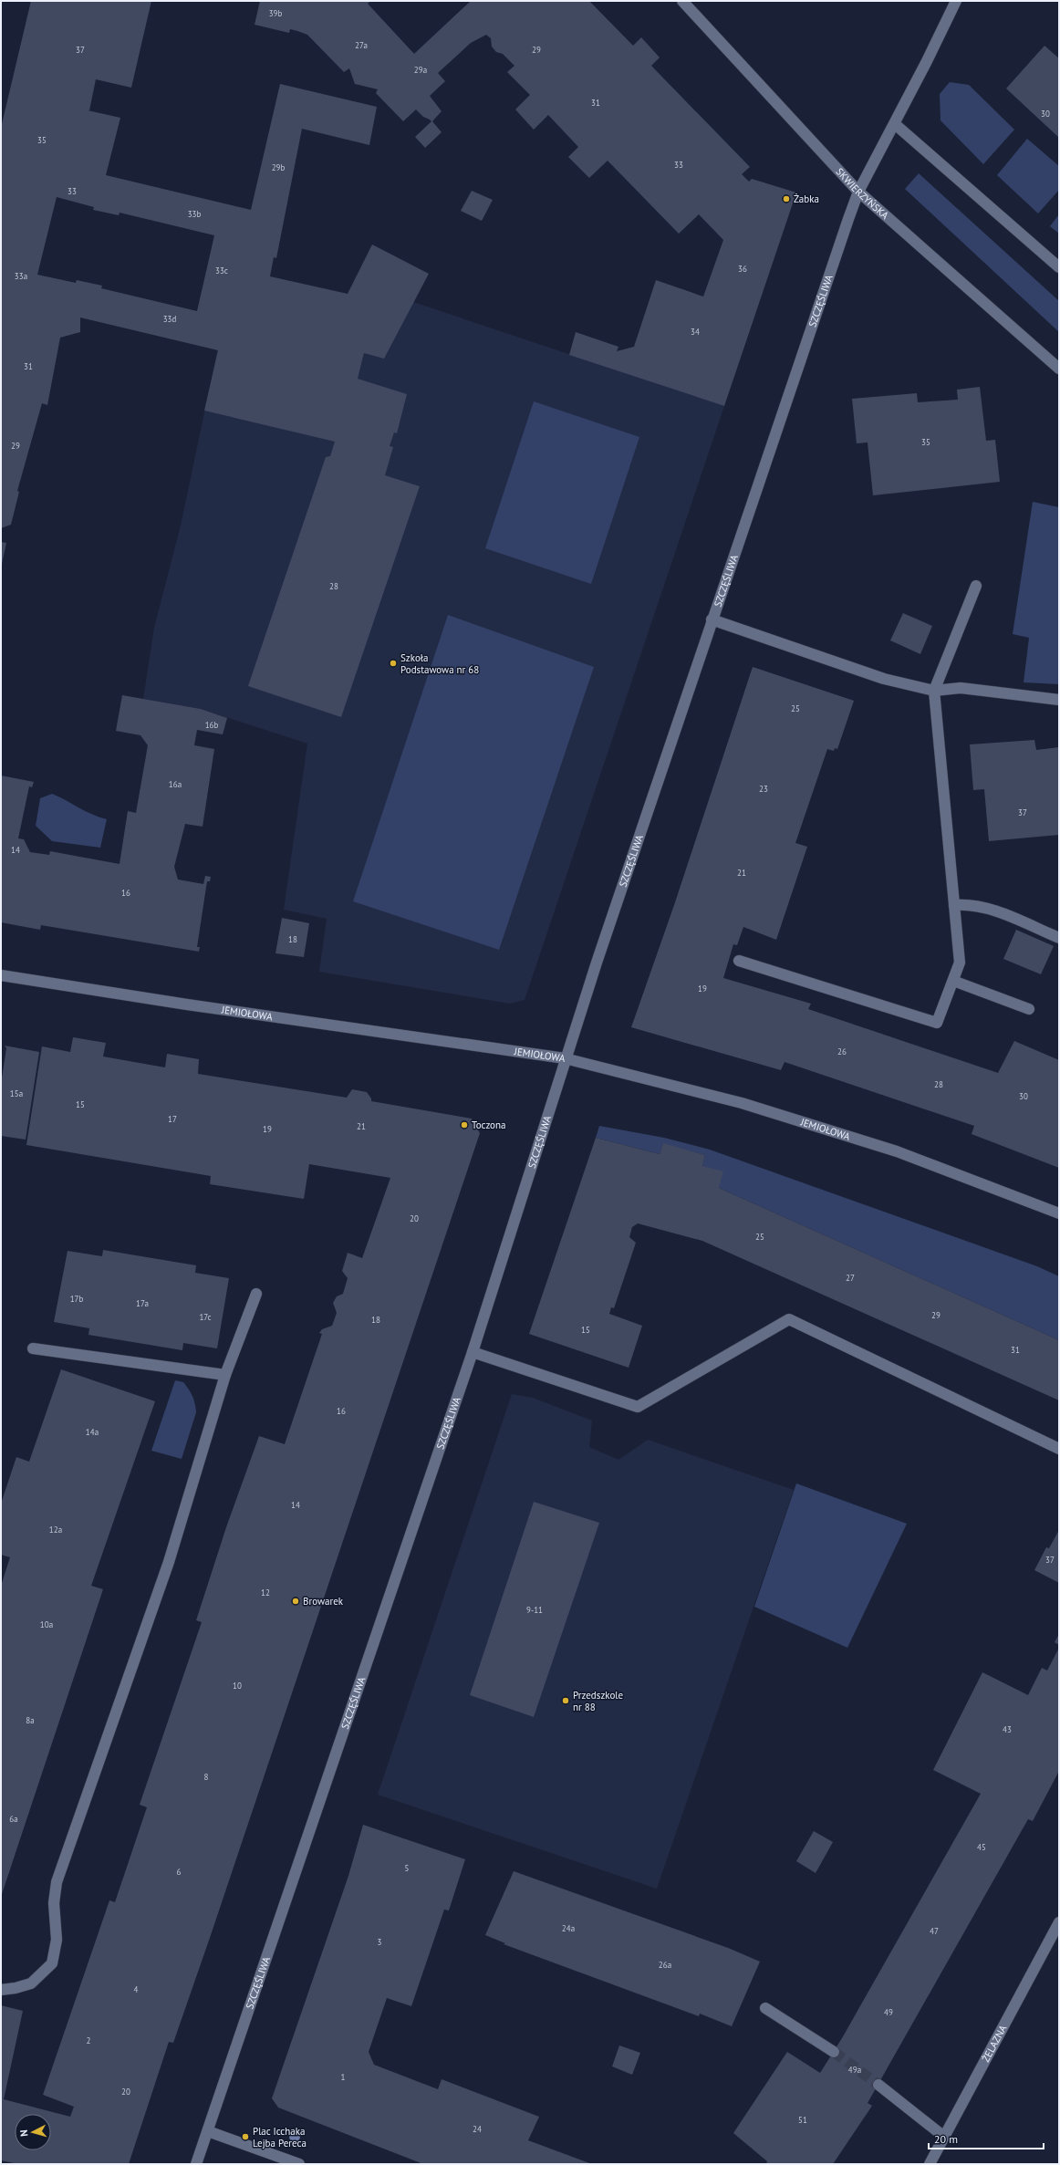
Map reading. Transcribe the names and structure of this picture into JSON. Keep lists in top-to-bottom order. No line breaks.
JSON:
{"streets":{"street":["SKWIERZYŃSKA","SZCZĘŚLIWA","JEMIOŁOWA","ŻELAZNA"]},"crossings":[["SKWIERZYŃSKA","SZCZĘŚLIWA"],["SZCZĘŚLIWA","JEMIOŁOWA"]],"places":["Żabka","Szkoła Podstawowa nr 68","Toczona","Browarek","Przedszkole nr 88","Plac Icchaka Lejba Pereca"],"house_numbers":["39b","27a","37","29","29a","31","30","35","33","29b","33","33b","36","33c","33a","33d","34","31","35","29","28","25","16b","16a","23","37","14","21","16","18","19","26","28","15a","30","15","17","21","19","20","25","27","17b","17a","29","17c","18","15","31","16","14a","14","12a","37","12","9-11","10a","10","8a","43","8","6a","45","5","6","24a","47","3","26a","4","49","2","49a","1","20","51","24"],"scale_bar":"20 m","north":"left"}
